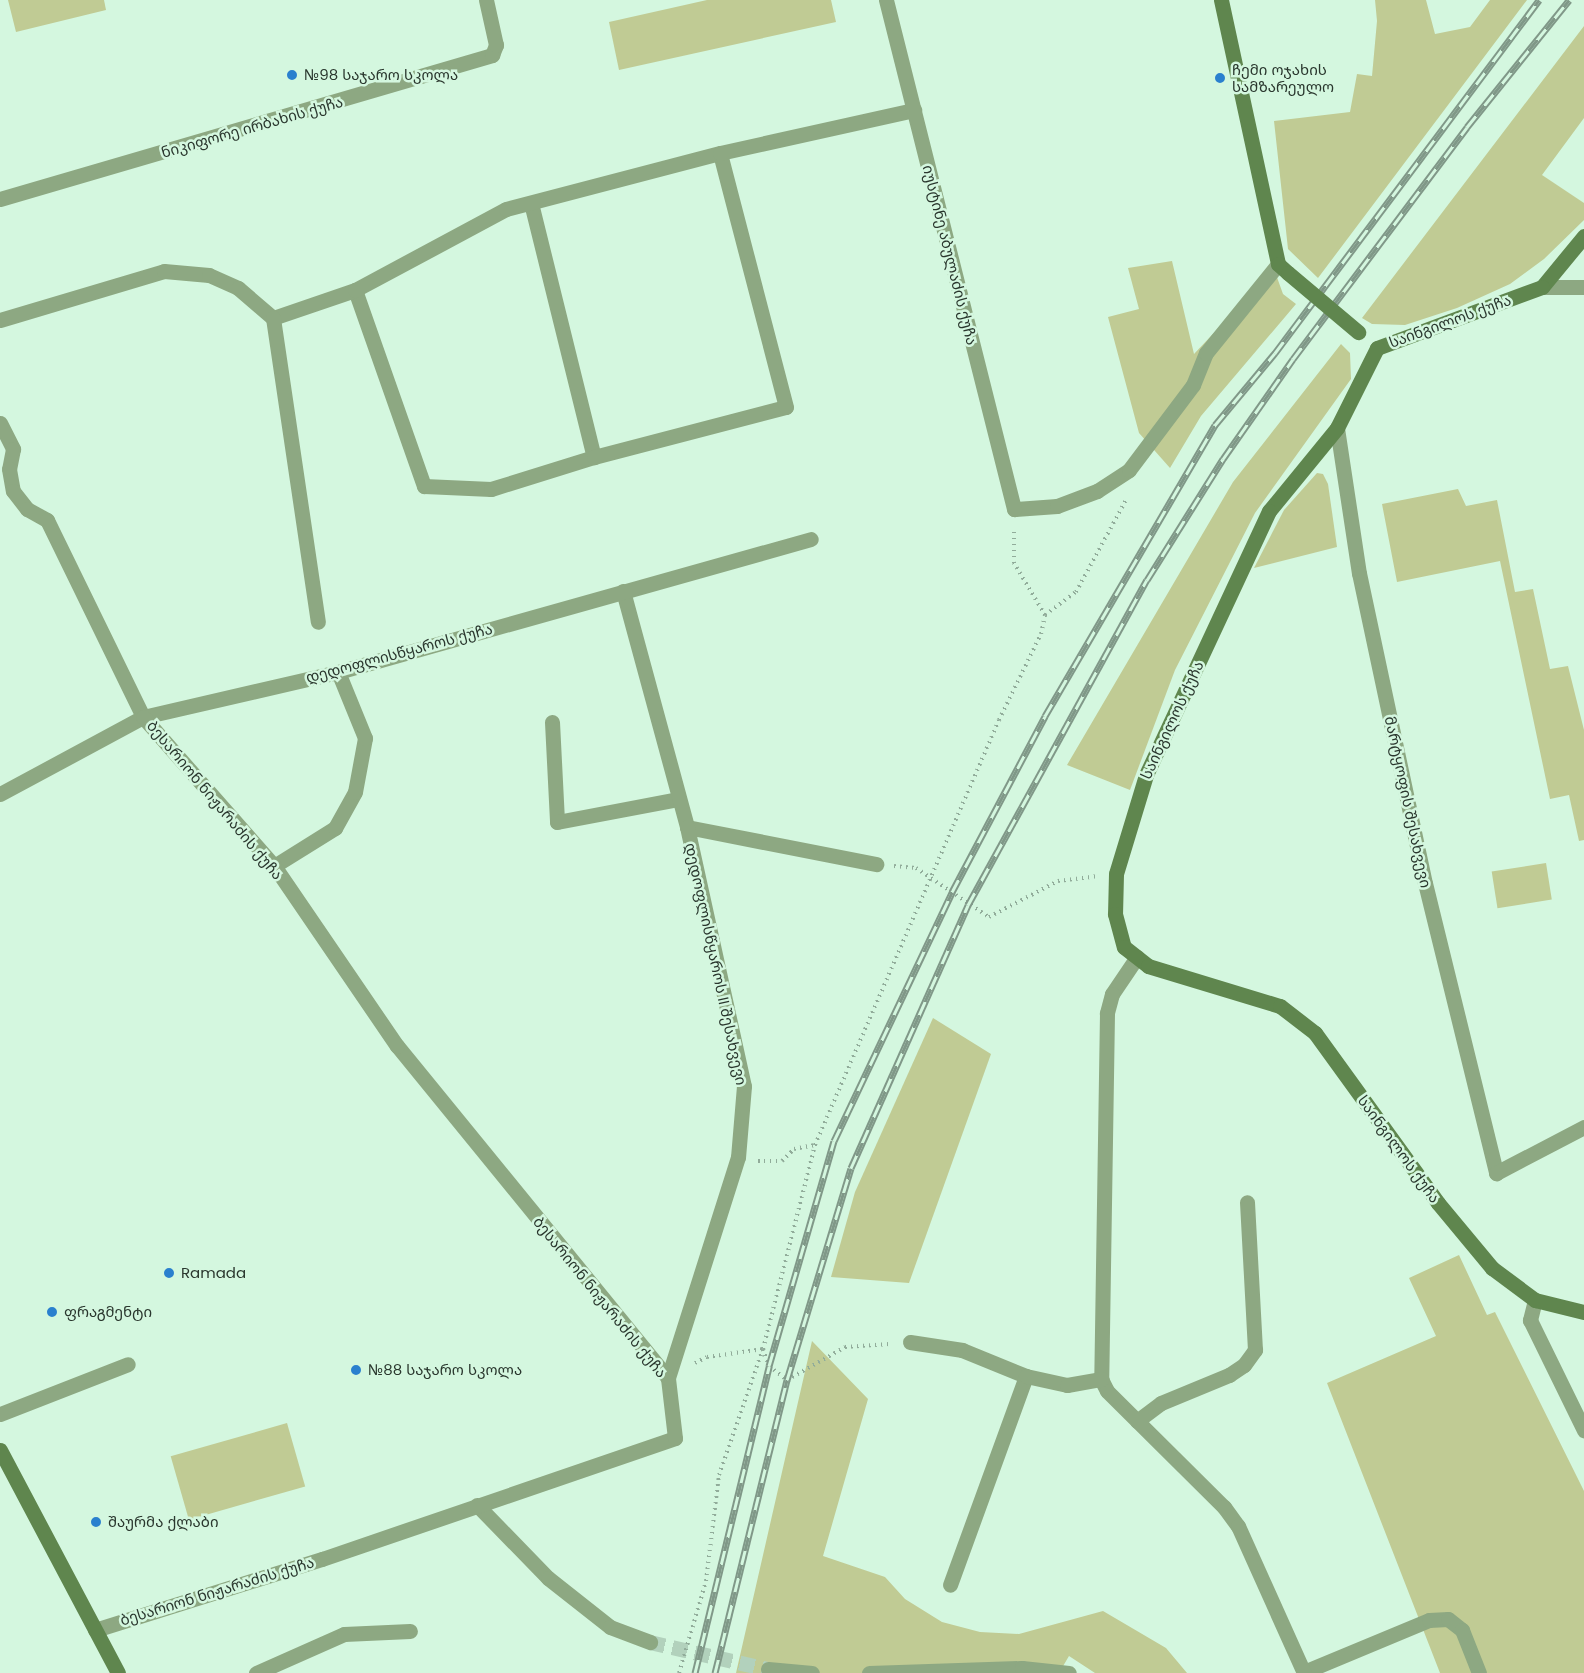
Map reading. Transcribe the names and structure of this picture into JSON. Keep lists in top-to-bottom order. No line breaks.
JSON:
{"streets":{"street":["ნიკიფორე ირბახის ქუჩა","იუსტინე აბულაძის ქუჩა","საინგილოს ქუჩა","დედოფლისწყაროს ქუჩა","ბესარიონ ნიჟარაძის ქუჩა","მარტყოფის შესახვევი","დედოფლისწყაროს II შესახვევი"]},"crossings":[["საინგილოს ქუჩა","მარტყოფის შესახვევი"],["დედოფლისწყაროს ქუჩა","ბესარიონ ნიჟარაძის ქუჩა"],["დედოფლისწყაროს ქუჩა","დედოფლისწყაროს II შესახვევი"],["ბესარიონ ნიჟარაძის ქუჩა","დედოფლისწყაროს II შესახვევი"]],"places":["№98 საჯარო სკოლა","ჩემი ოჯახის სამზარეულო","Ramada","ფრაგმენტი","№88 საჯარო სკოლა","შაურმა ქლაბი"]}
